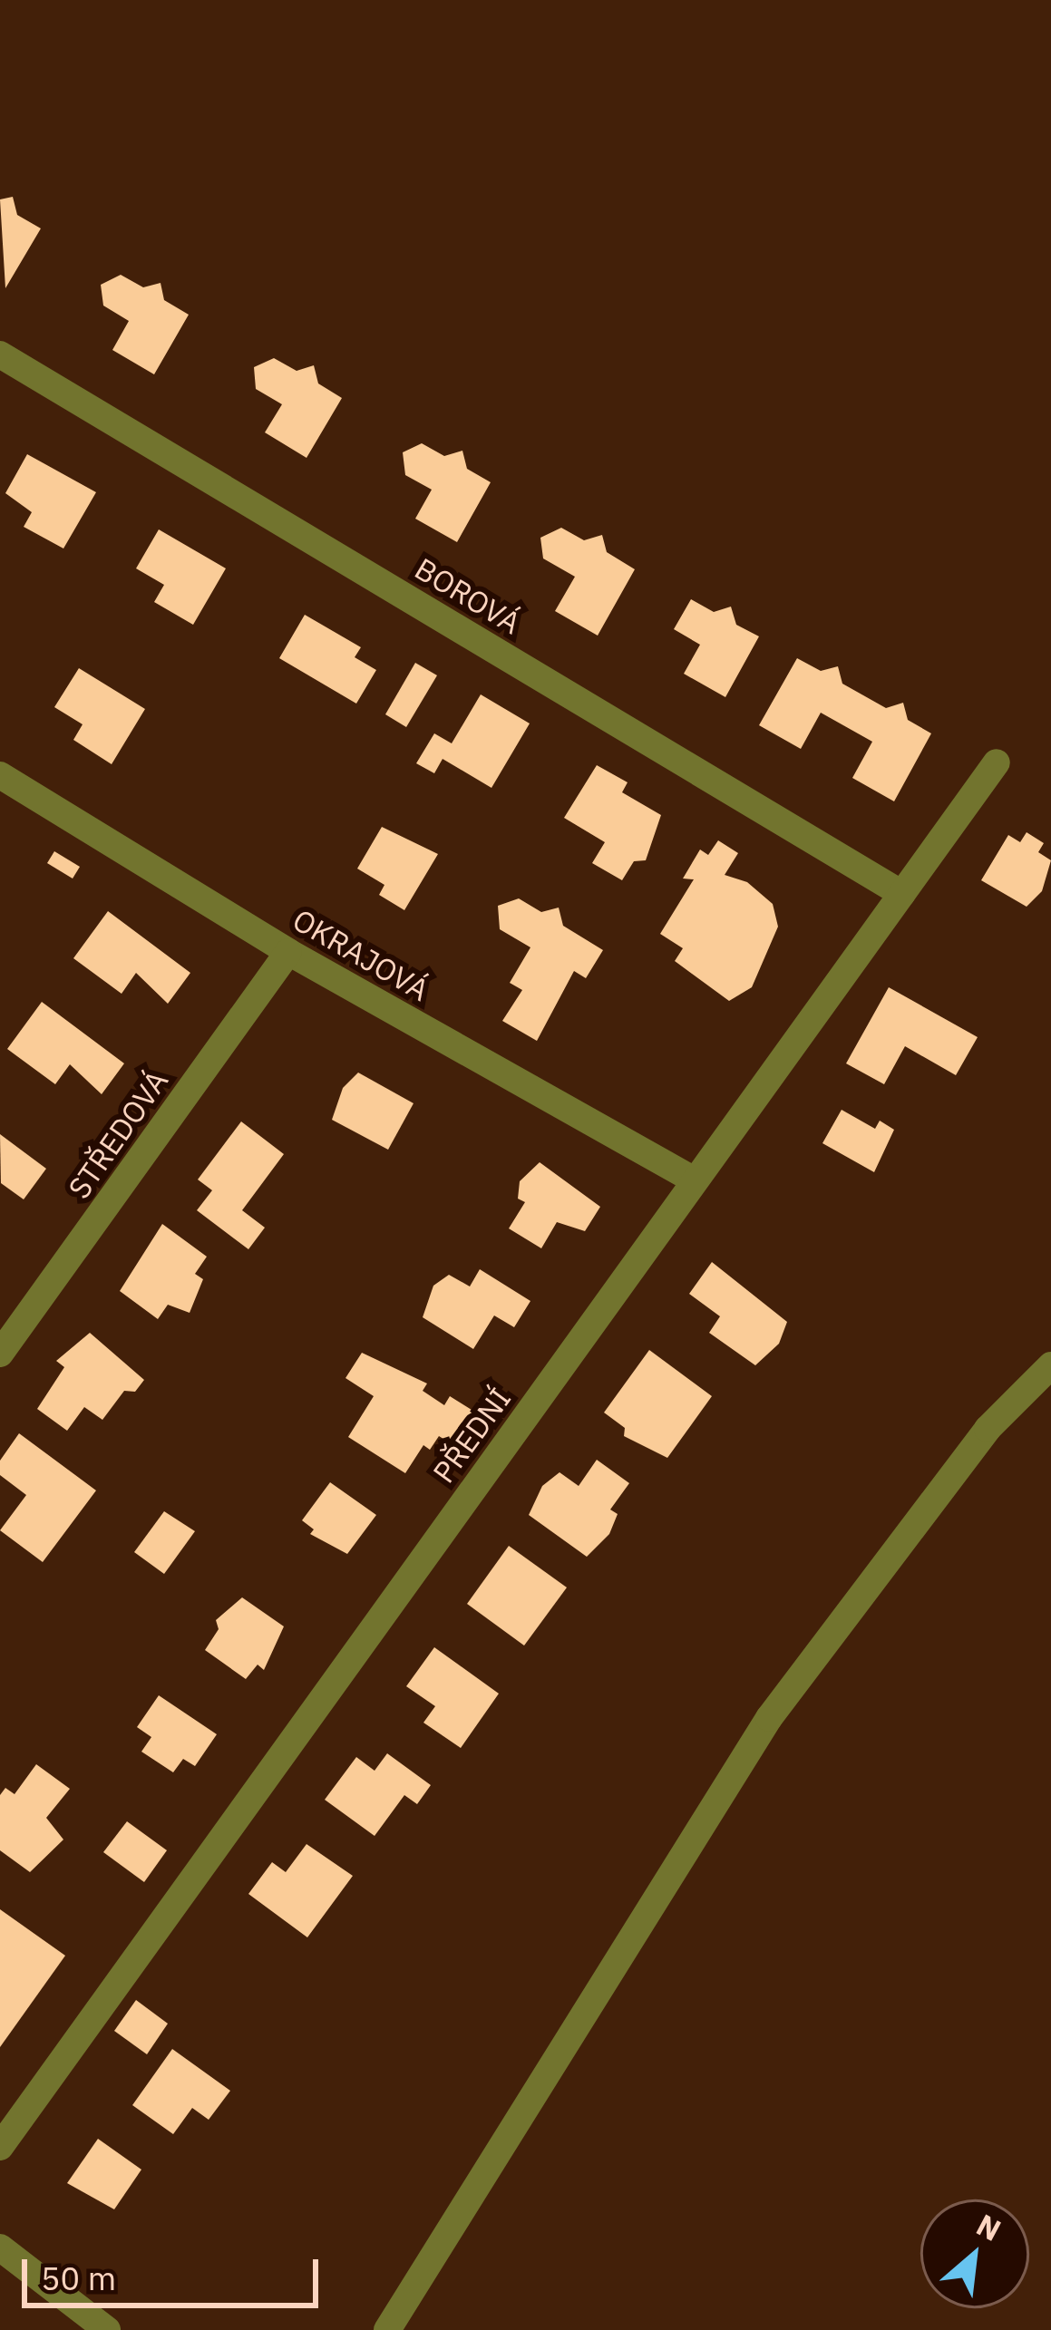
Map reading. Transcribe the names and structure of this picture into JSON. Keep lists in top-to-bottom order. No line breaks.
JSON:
{"streets":{"street":["BOROVÁ","OKRAJOVÁ","STŘEDOVÁ","PŘEDNÍ"]},"crossings":[["BOROVÁ","PŘEDNÍ"],["OKRAJOVÁ","STŘEDOVÁ"],["OKRAJOVÁ","PŘEDNÍ"]],"scale_bar":"50 m","north":"top right"}
